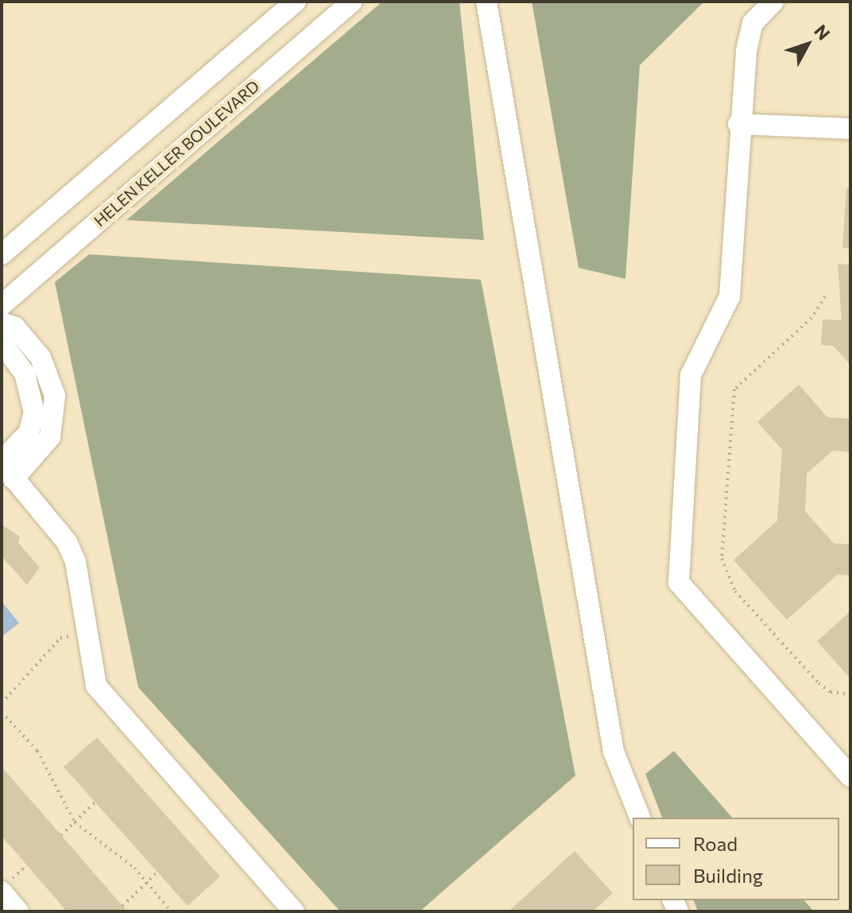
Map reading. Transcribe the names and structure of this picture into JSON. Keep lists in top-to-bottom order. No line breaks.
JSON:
{"streets":{"street":["HELEN KELLER BOULEVARD"]},"legend":["Road","Building"],"north":"top right"}
